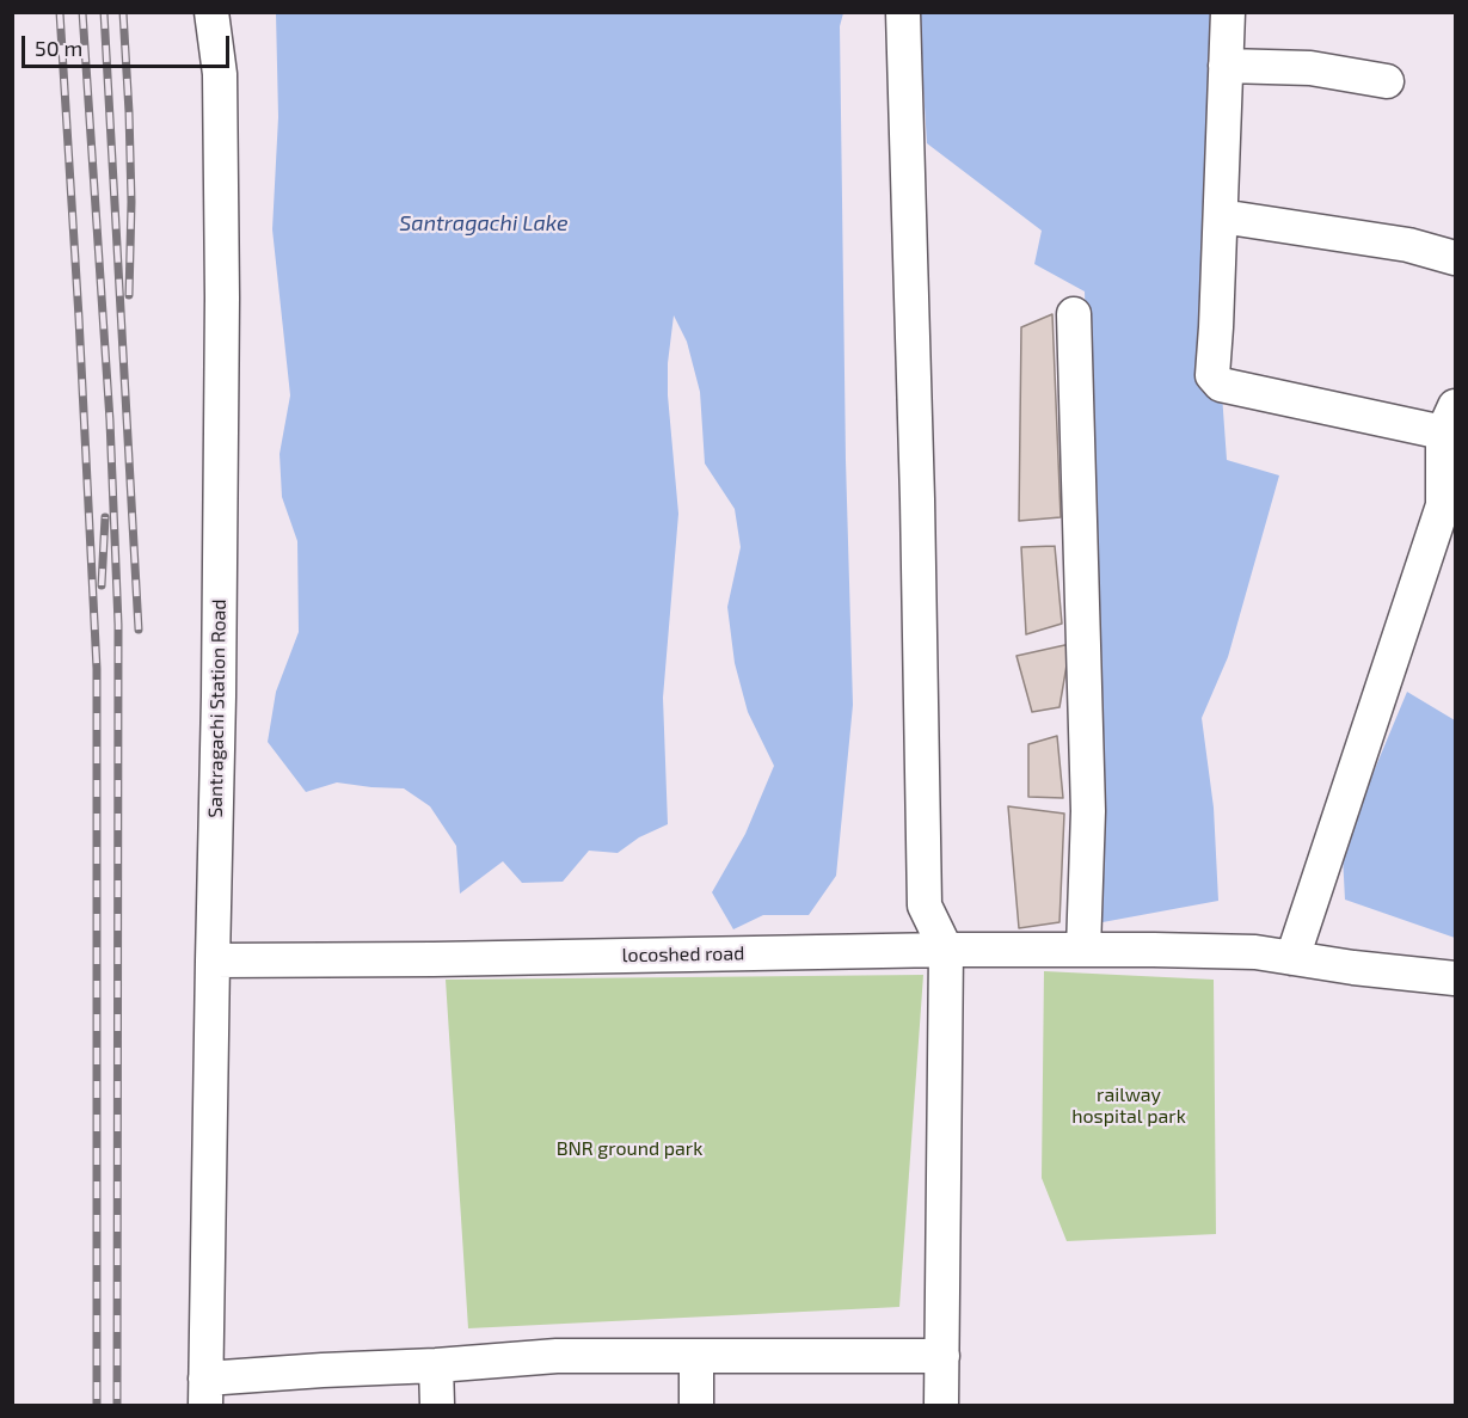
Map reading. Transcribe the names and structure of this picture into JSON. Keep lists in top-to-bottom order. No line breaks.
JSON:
{"streets":{"street":["Santragachi Station Road","locoshed road"]},"crossings":[["Santragachi Station Road","locoshed road"]],"water":["Santragachi Lake"],"parks":["railway hospital park","BNR ground park"],"scale_bar":"50 m"}
